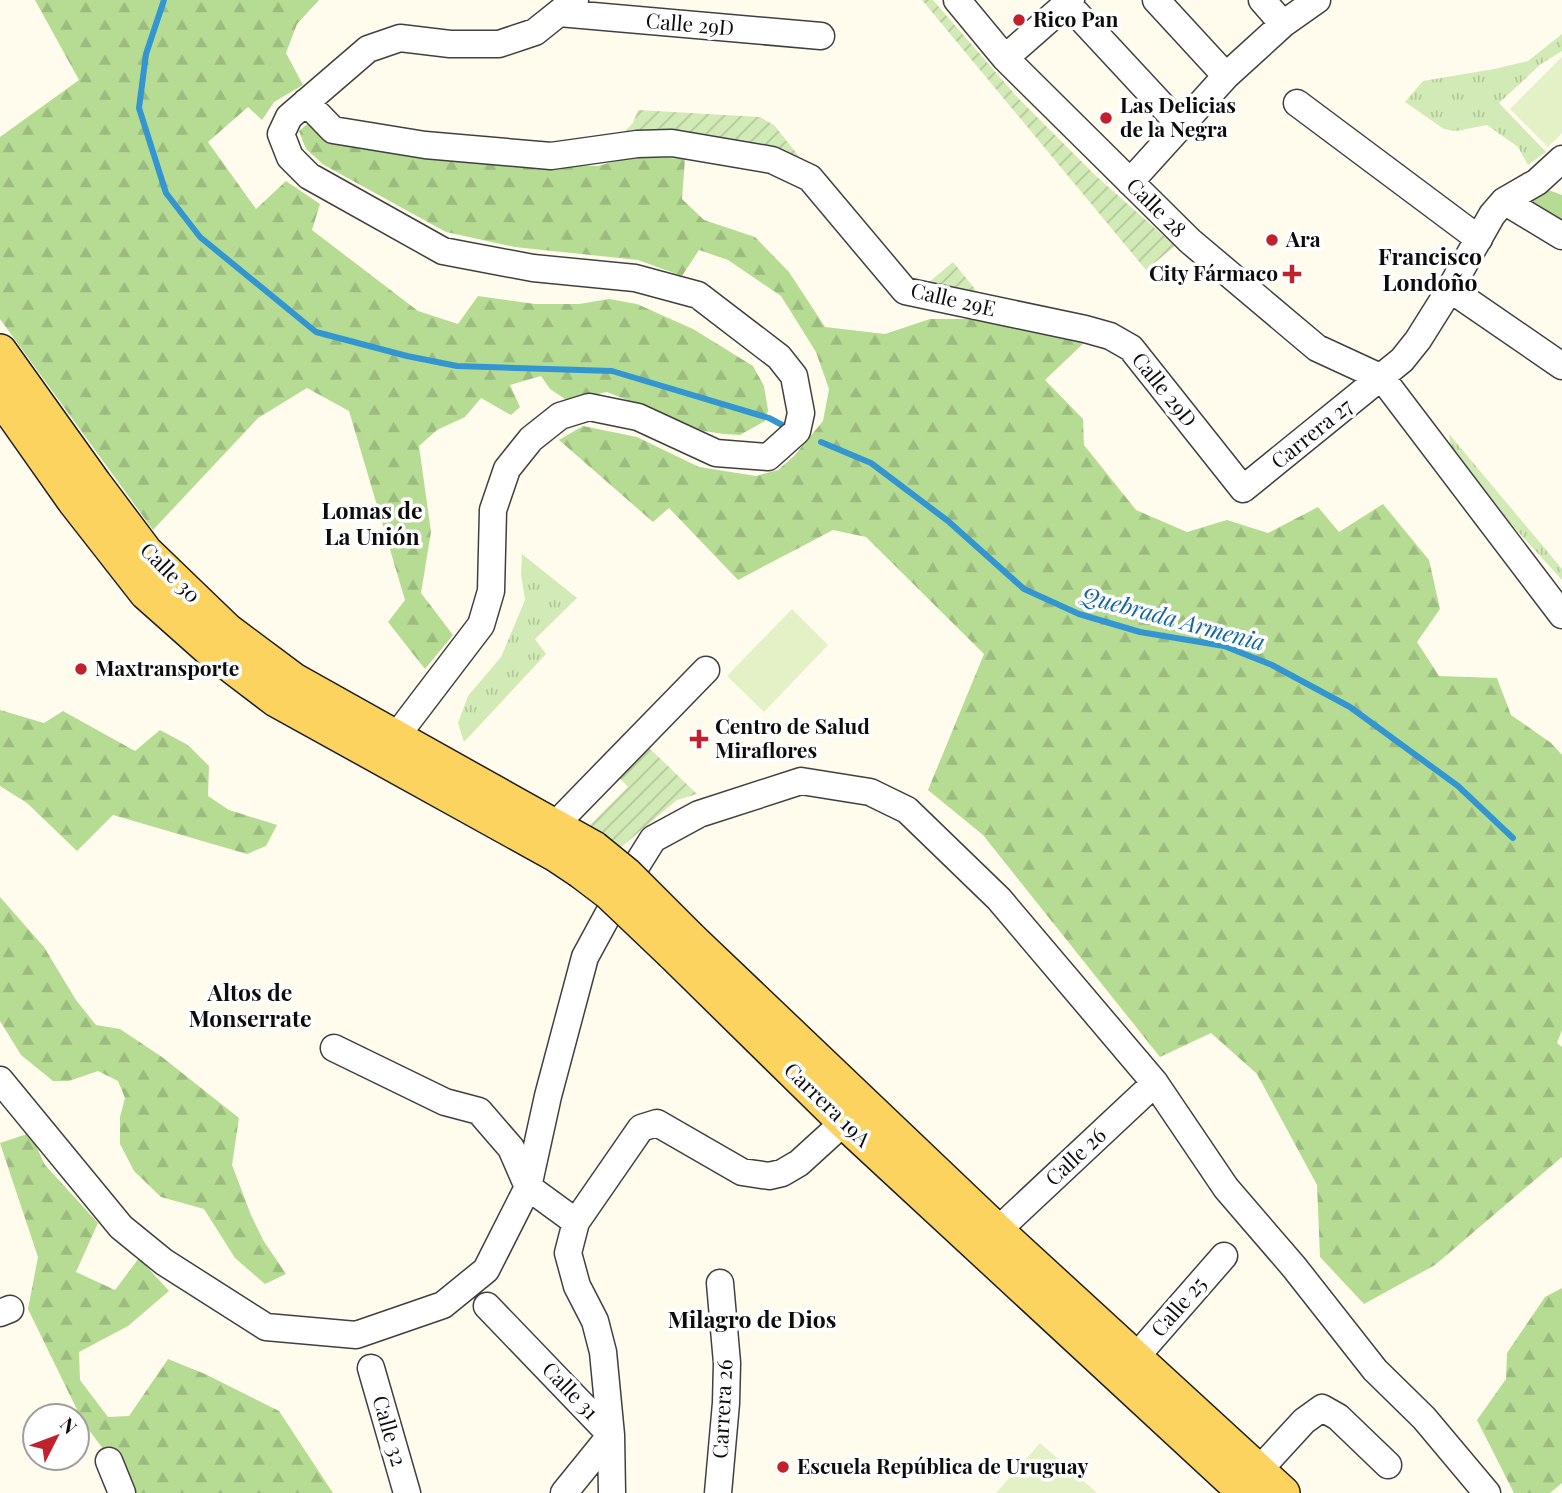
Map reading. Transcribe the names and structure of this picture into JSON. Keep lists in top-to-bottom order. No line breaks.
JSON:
{"streets":{"main road":["Calle 30","Carrera 19A"],"street":["Calle 29D","Calle 28","Calle 29E","Carrera 27","Calle 26","Calle 25","Calle 31","Carrera 26","Calle 32"]},"crossings":[["Calle 29D","Calle 29E"],["Calle 29D","Carrera 27"],["Calle 28","Carrera 27"],["Calle 30","Carrera 19A"],["Carrera 19A","Calle 26"],["Carrera 19A","Calle 25"]],"districts":["Francisco Londoño","Lomas de La Unión","Altos de Monserrate","Milagro de Dios"],"water":["Quebrada Armenia"],"places":{"other":["Rico Pan","Las Delicias de la Negra","Ara","Maxtransporte","Escuela República de Uruguay"],"health":["City Fármaco","Centro de Salud Miraflores"]},"north":"top right"}
